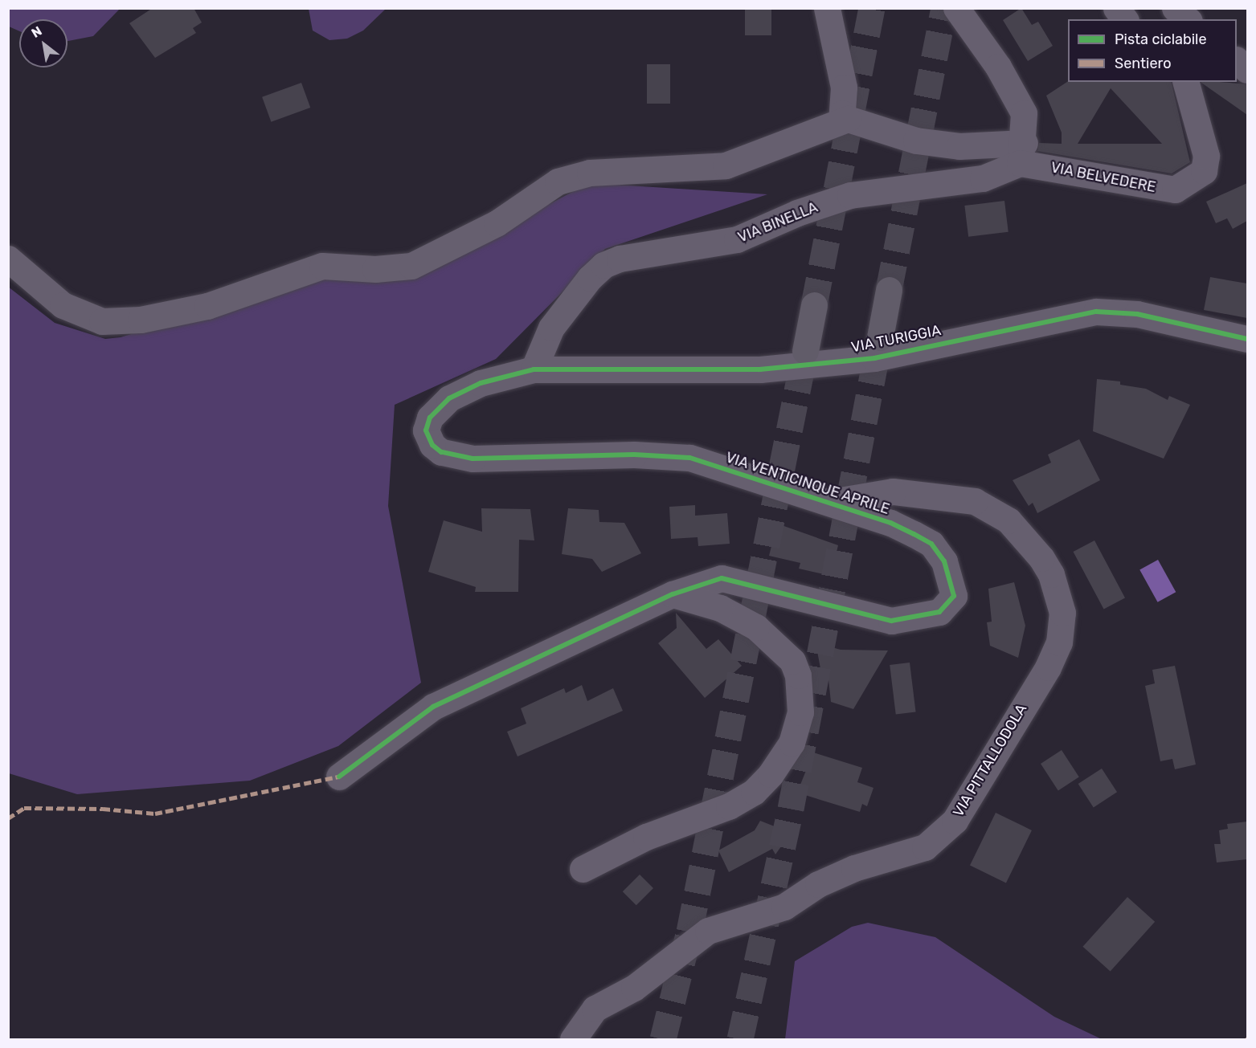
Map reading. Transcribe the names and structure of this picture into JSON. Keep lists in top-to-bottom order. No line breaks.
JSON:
{"streets":{"street":["VIA BELVEDERE","VIA BINELLA","VIA TURIGGIA","VIA VENTICINQUE APRILE","VIA PITTALLODOLA"]},"crossings":[["VIA BELVEDERE","VIA BINELLA"],["VIA BINELLA","VIA TURIGGIA"],["VIA BINELLA","VIA VENTICINQUE APRILE"],["VIA TURIGGIA","VIA VENTICINQUE APRILE"],["VIA VENTICINQUE APRILE","VIA PITTALLODOLA"]],"legend":["Pista ciclabile","Sentiero"],"north":"top left"}
